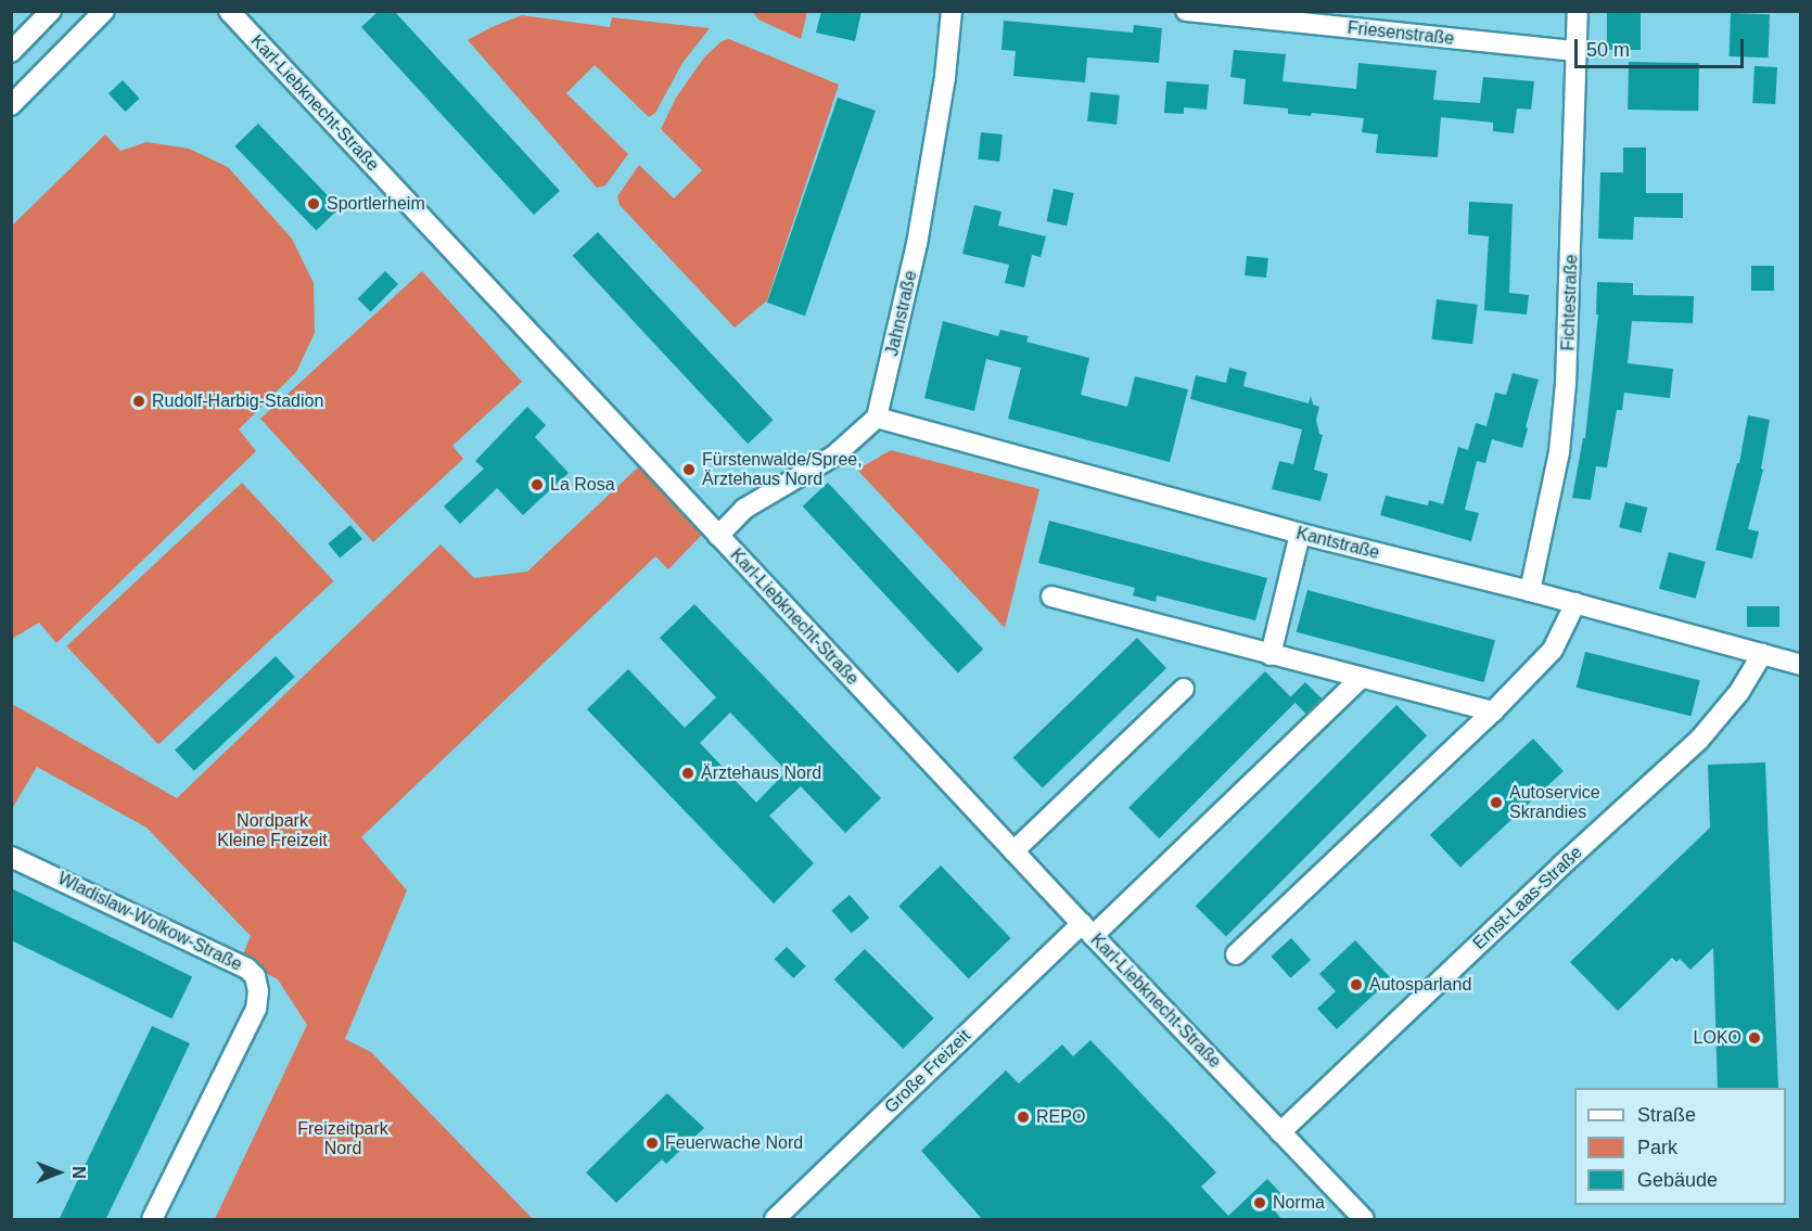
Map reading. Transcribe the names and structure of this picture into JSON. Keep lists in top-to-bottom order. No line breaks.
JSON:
{"streets":{"street":["Friesenstraße","Karl-Liebknecht-Straße","Fichtestraße","Jahnstraße","Kantstraße","Ernst-Laas-Straße","Wladislaw-Wolkow-Straße","Große Freizeit"]},"crossings":[["Friesenstraße","Fichtestraße"],["Karl-Liebknecht-Straße","Ernst-Laas-Straße"],["Karl-Liebknecht-Straße","Große Freizeit"],["Fichtestraße","Kantstraße"],["Jahnstraße","Kantstraße"],["Kantstraße","Ernst-Laas-Straße"]],"parks":["Nordpark Kleine Freizeit","Freizeitpark Nord"],"places":["Sportlerheim","Rudolf-Harbig-Stadion","Fürstenwalde/Spree, Ärztehaus Nord","La Rosa","Ärztehaus Nord","Autoservice Skrandies","Autosparland","LOKO","REPO","Feuerwache Nord","Norma"],"legend":["Straße","Park","Gebäude"],"scale_bar":"50 m","north":"right"}
